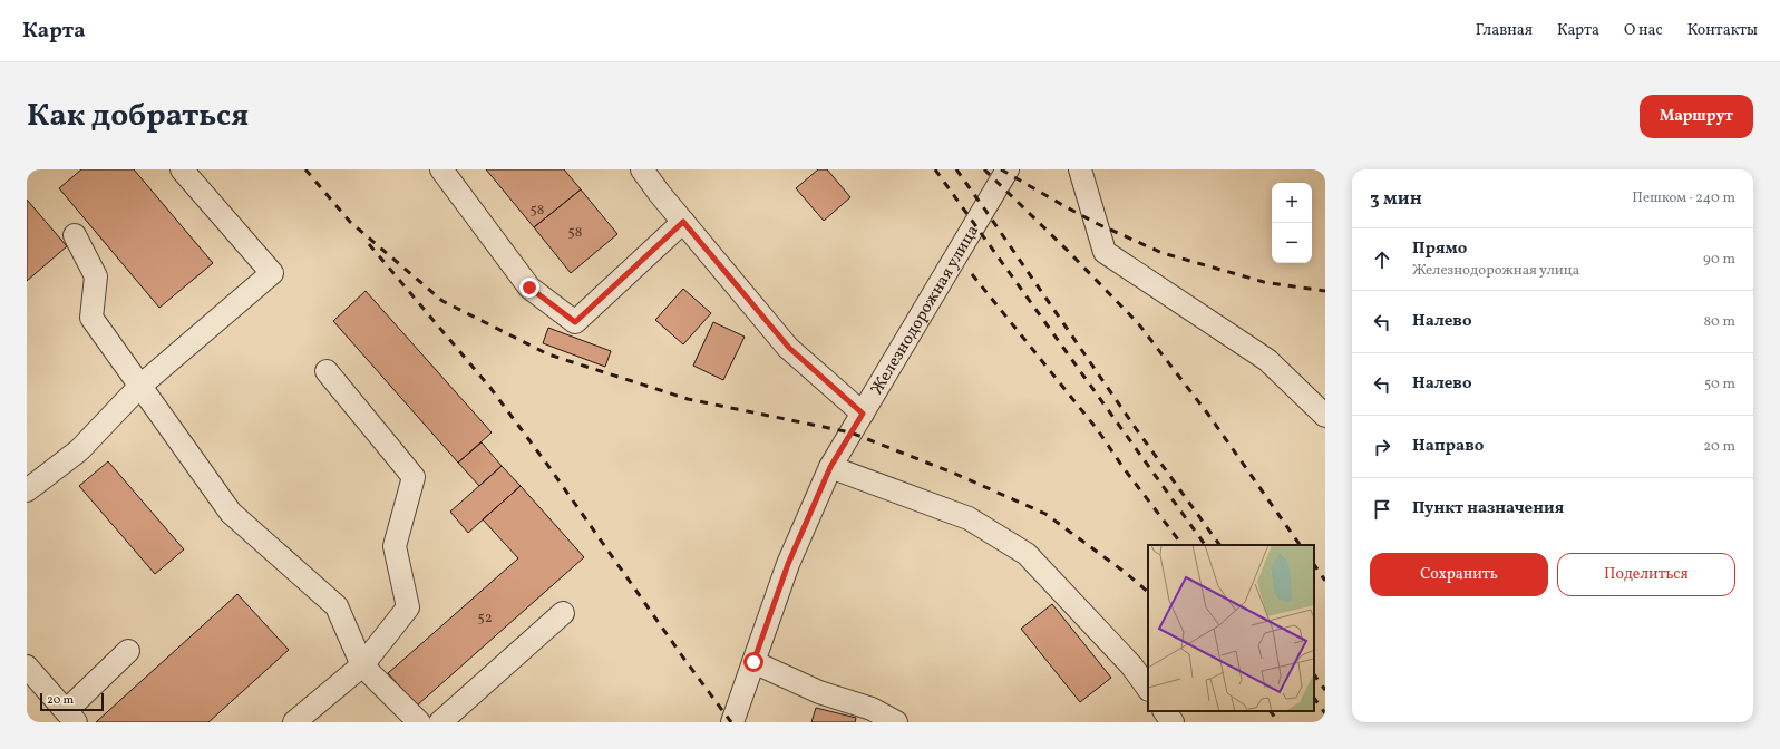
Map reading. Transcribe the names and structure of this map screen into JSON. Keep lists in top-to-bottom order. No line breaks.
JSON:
{"streets":{"street":["Железнодорожная улица"]},"house_numbers":["58","58","52"],"scale_bar":"20 m","page":{"header":"Карта","nav":["Главная","Карта","О нас","Контакты"],"title":"Как добраться","buttons":["Маршрут",["Сохранить","Поделиться"]],"heading":["3 мин","Пешком · 240 m"],"map_buttons":["+","−"],"list":[["Прямо","Железнодорожная улица","90 m"],["Налево","80 m"],["Налево","50 m"],["Направо","20 m"],"Пункт назначения"],"scale":"20 m"}}
